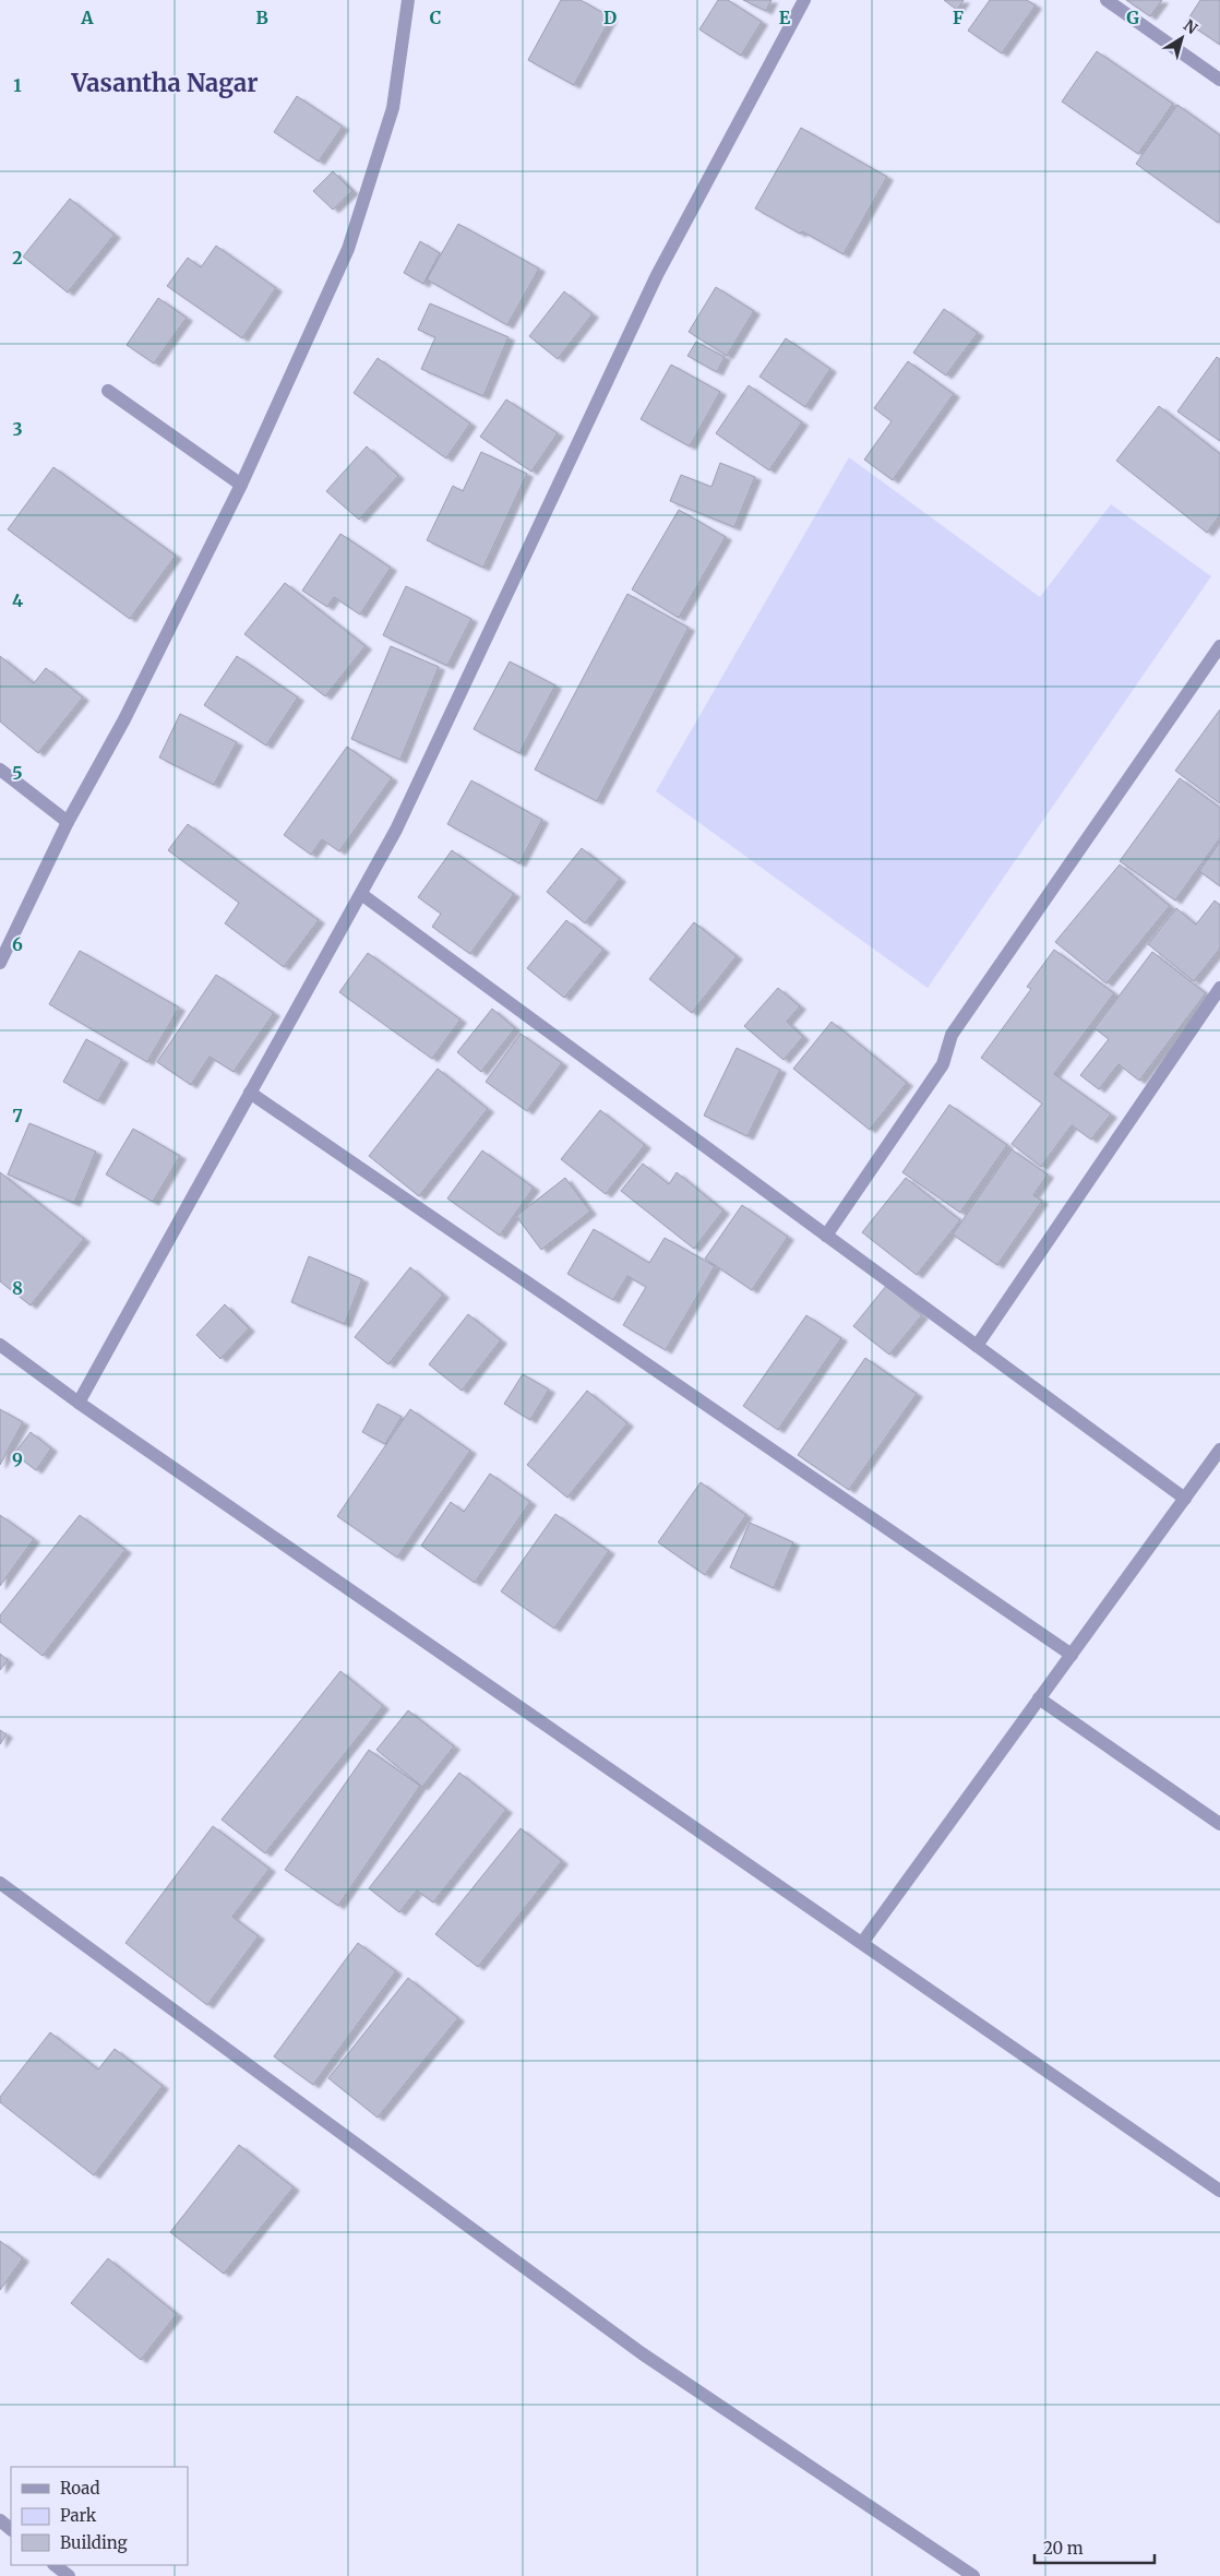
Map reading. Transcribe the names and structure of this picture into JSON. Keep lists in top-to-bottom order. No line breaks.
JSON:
{"districts":["Vasantha Nagar"],"legend":["Road","Park","Building"],"scale_bar":"20 m","north":"top right","grid":{"columns":["A","B","C","D","E","F","G"],"rows":["1","2","3","4","5","6","7","8","9"]}}
